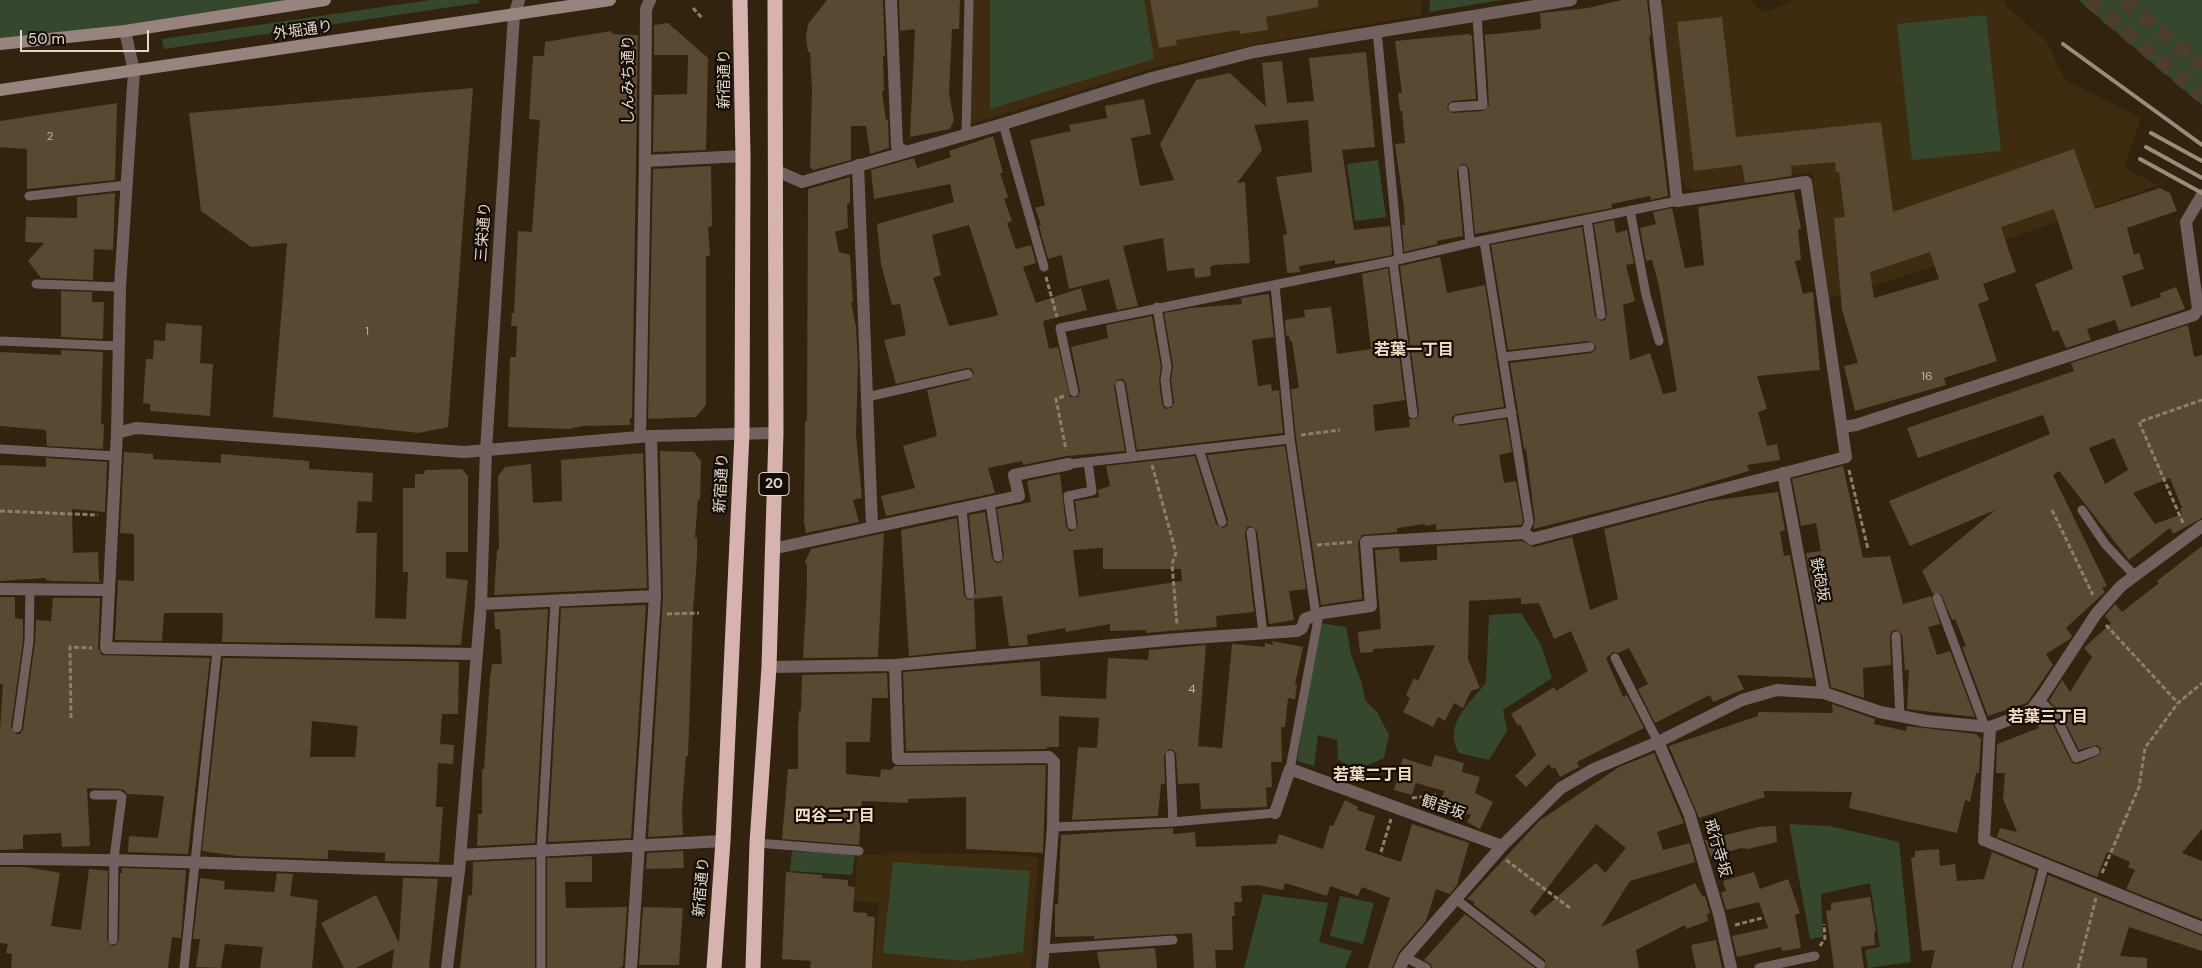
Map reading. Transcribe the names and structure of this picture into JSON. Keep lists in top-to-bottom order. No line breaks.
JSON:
{"streets":{"highway":["新宿通り","20"],"main road":["外堀通り"],"street":["しんみち通り","三栄通り","鉄砲坂","観音坂","戒行寺坂"]},"crossings":[["外堀通り","三栄通り"]],"districts":["若葉一丁目","若葉三丁目","若葉二丁目","四谷二丁目"],"house_numbers":["2","1","16","4"],"scale_bar":"50 m"}
